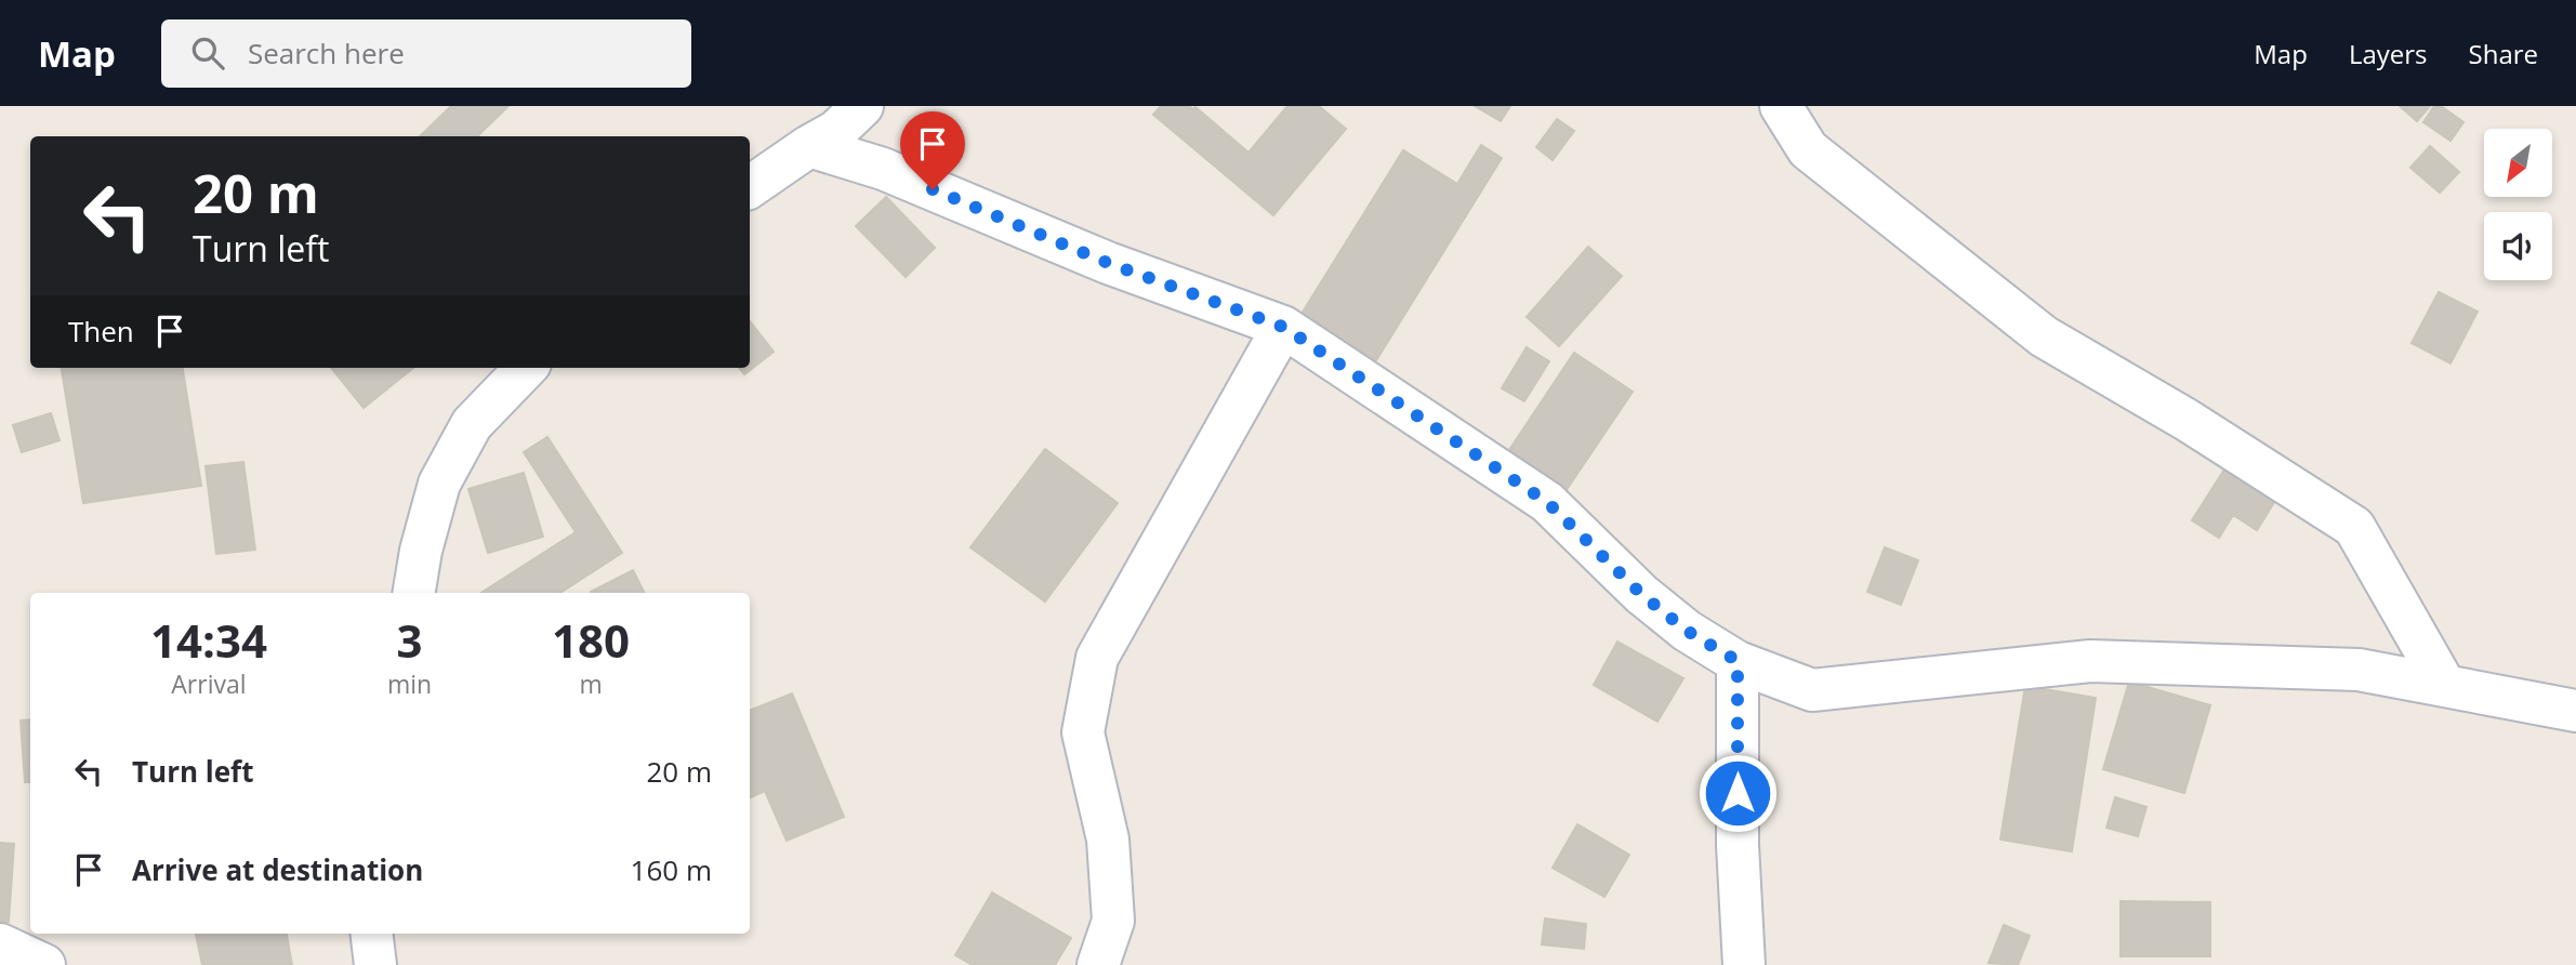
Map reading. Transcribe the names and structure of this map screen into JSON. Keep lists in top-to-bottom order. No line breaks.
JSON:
{"north":"bottom left","page":{"header":"Map","search":"Search here","nav":["Map","Layers","Share"],"turn":["20 m","Turn left"],"then":"Then","eta":["14:34","Arrival","3","min","180","m"],"list":[{"name":"Turn left","value":"20 m"},{"name":"Arrive at destination","value":"160 m"}]}}
